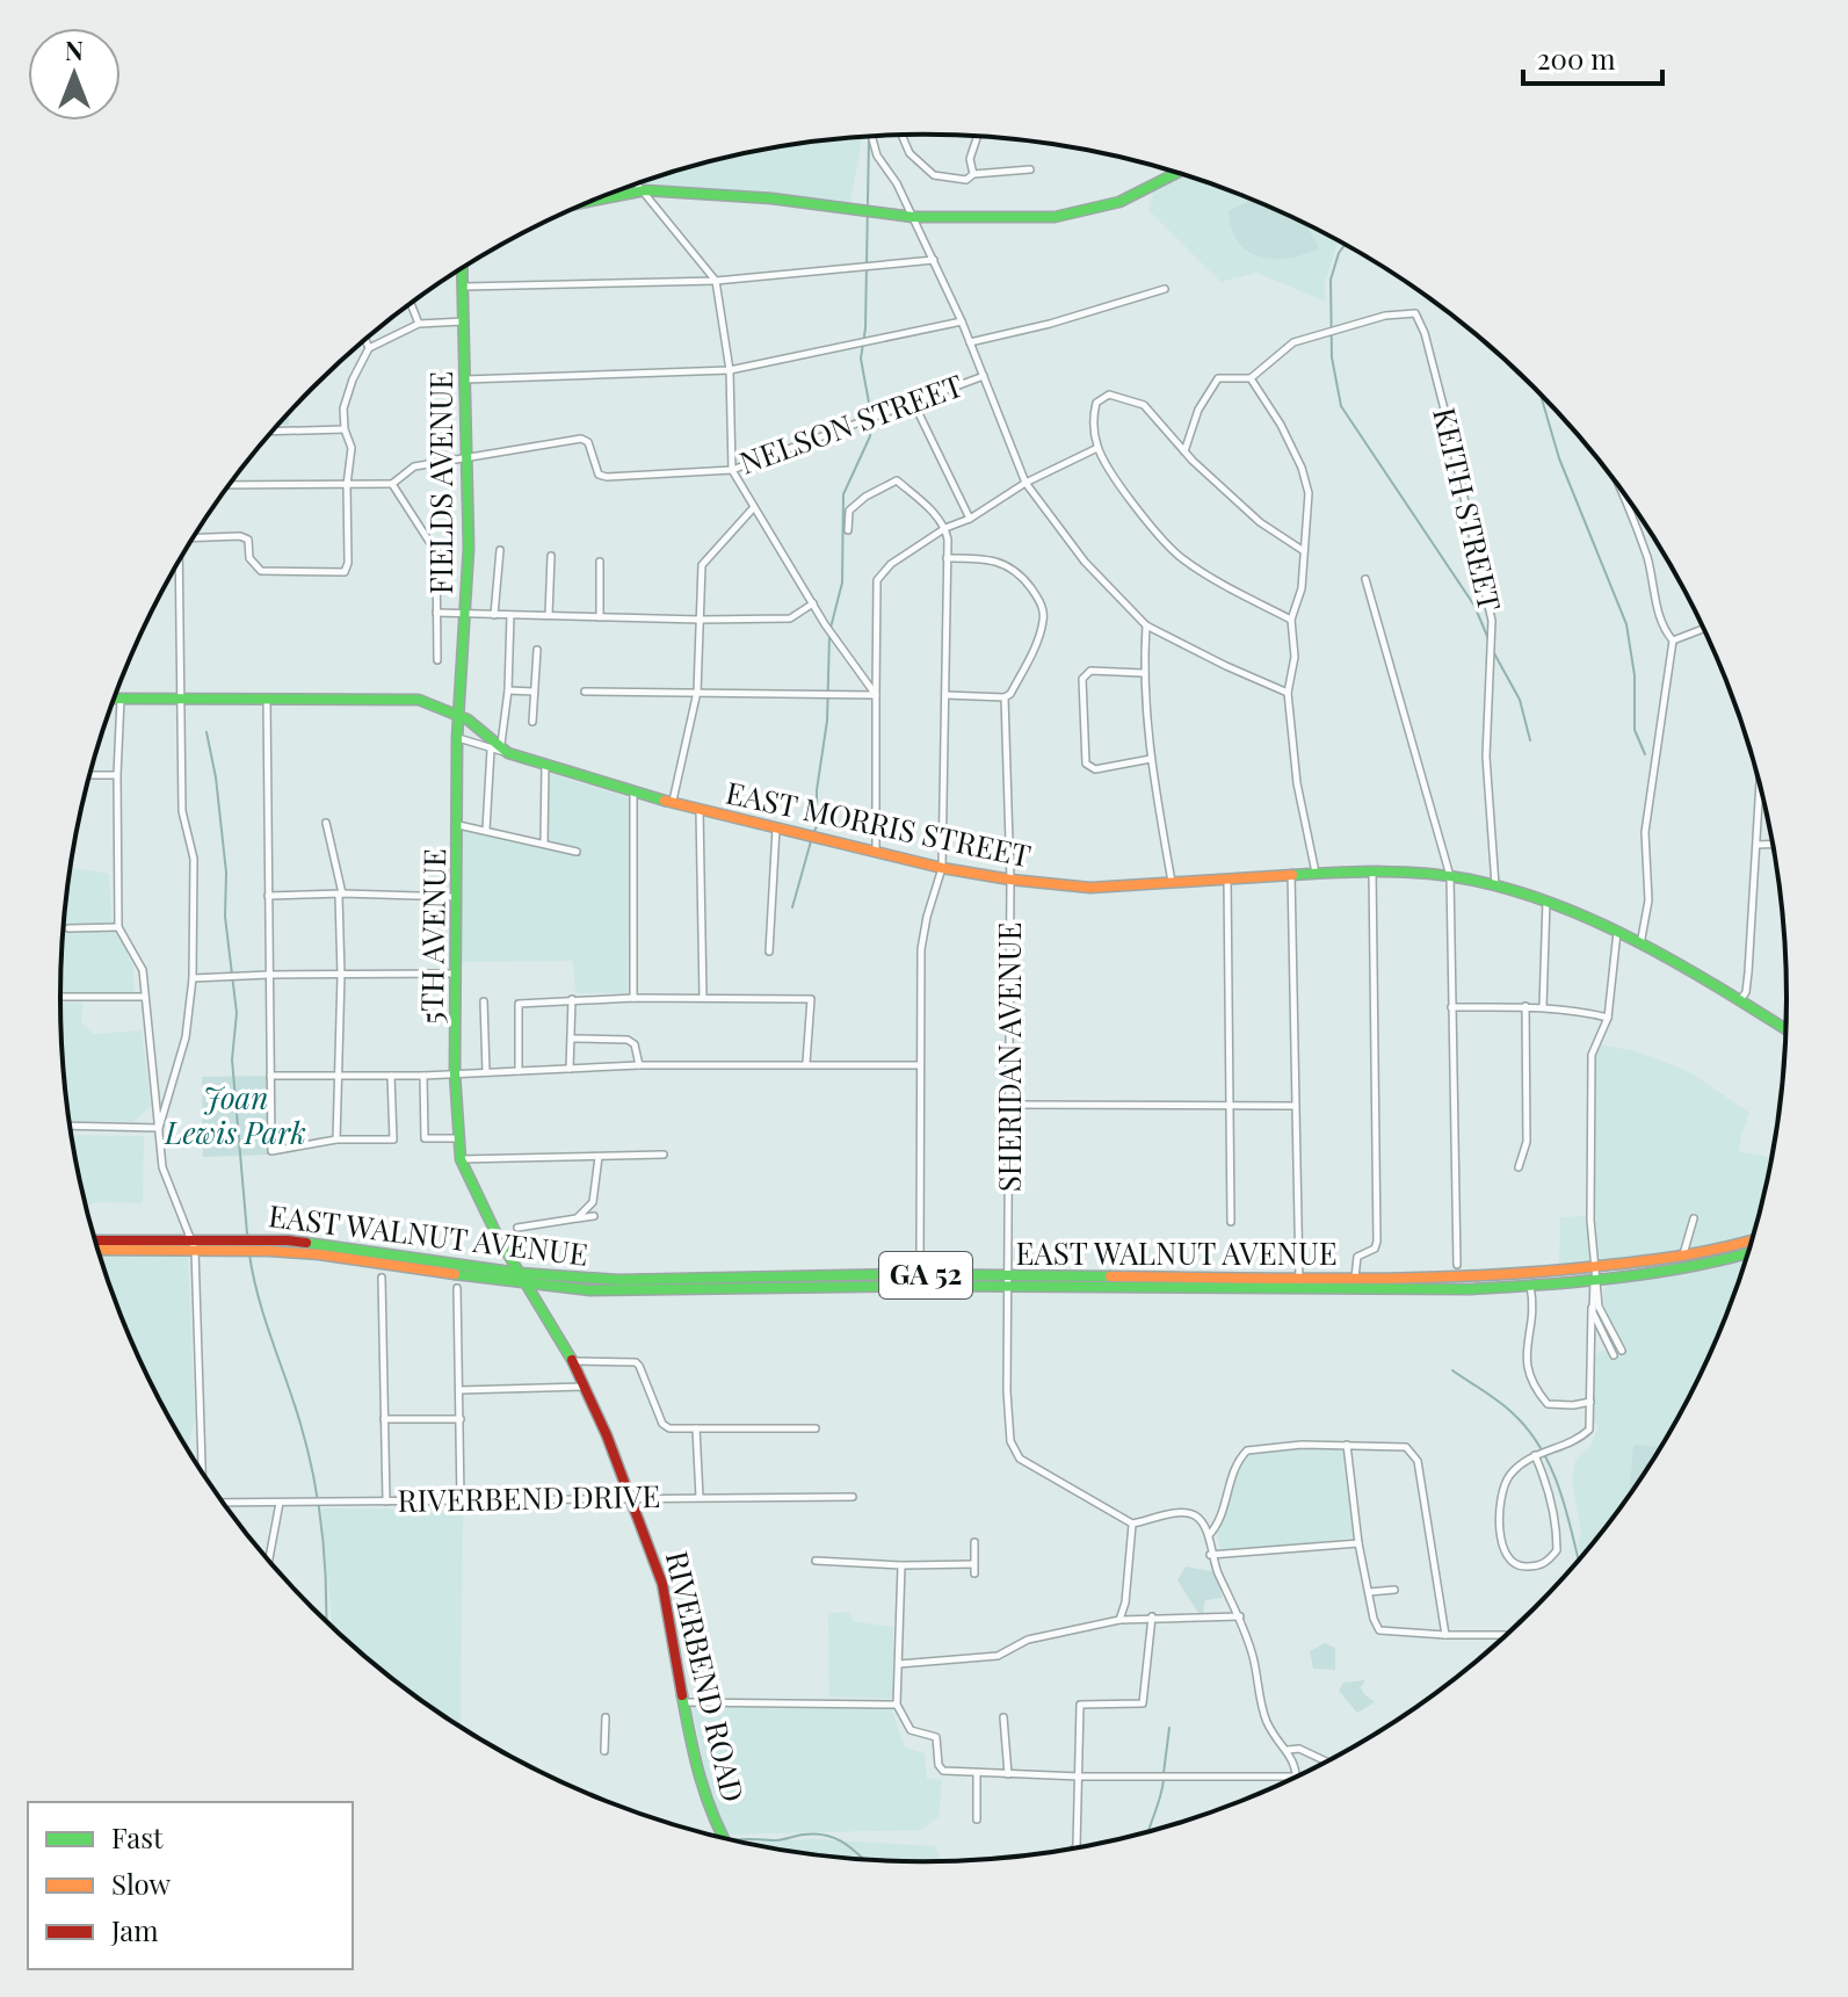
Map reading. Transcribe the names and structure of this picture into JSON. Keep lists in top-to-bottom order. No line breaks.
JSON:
{"streets":{"main road":["FIELDS AVENUE","EAST MORRIS STREET","5TH AVENUE","EAST WALNUT AVENUE","GA 52","RIVERBEND ROAD"],"street":["NELSON STREET","KEITH STREET","SHERIDAN AVENUE","RIVERBEND DRIVE"]},"crossings":[["NELSON STREET","FIELDS AVENUE"],["FIELDS AVENUE","EAST MORRIS STREET"],["FIELDS AVENUE","5TH AVENUE"],["KEITH STREET","EAST MORRIS STREET"],["EAST MORRIS STREET","5TH AVENUE"],["EAST MORRIS STREET","SHERIDAN AVENUE"],["5TH AVENUE","RIVERBEND ROAD"],["SHERIDAN AVENUE","EAST WALNUT AVENUE"],["EAST WALNUT AVENUE","RIVERBEND ROAD"],["RIVERBEND DRIVE","RIVERBEND ROAD"]],"parks":["Joan Lewis Park"],"legend":["Fast","Slow","Jam"],"scale_bar":"200 m","north":"top"}
